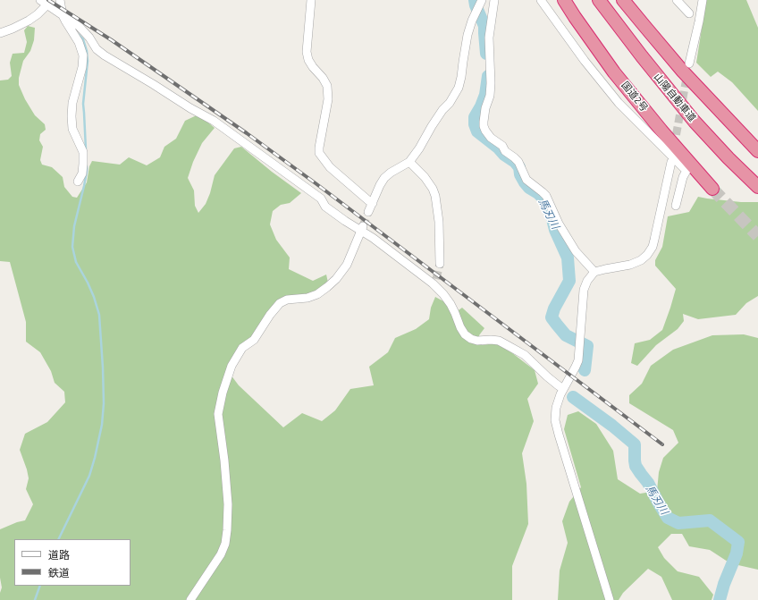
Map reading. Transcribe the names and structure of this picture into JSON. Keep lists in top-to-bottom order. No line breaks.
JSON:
{"streets":{"highway":["国道2号","山陽自動車道"]},"water":["馬刃川"],"legend":["道路","鉄道"]}
